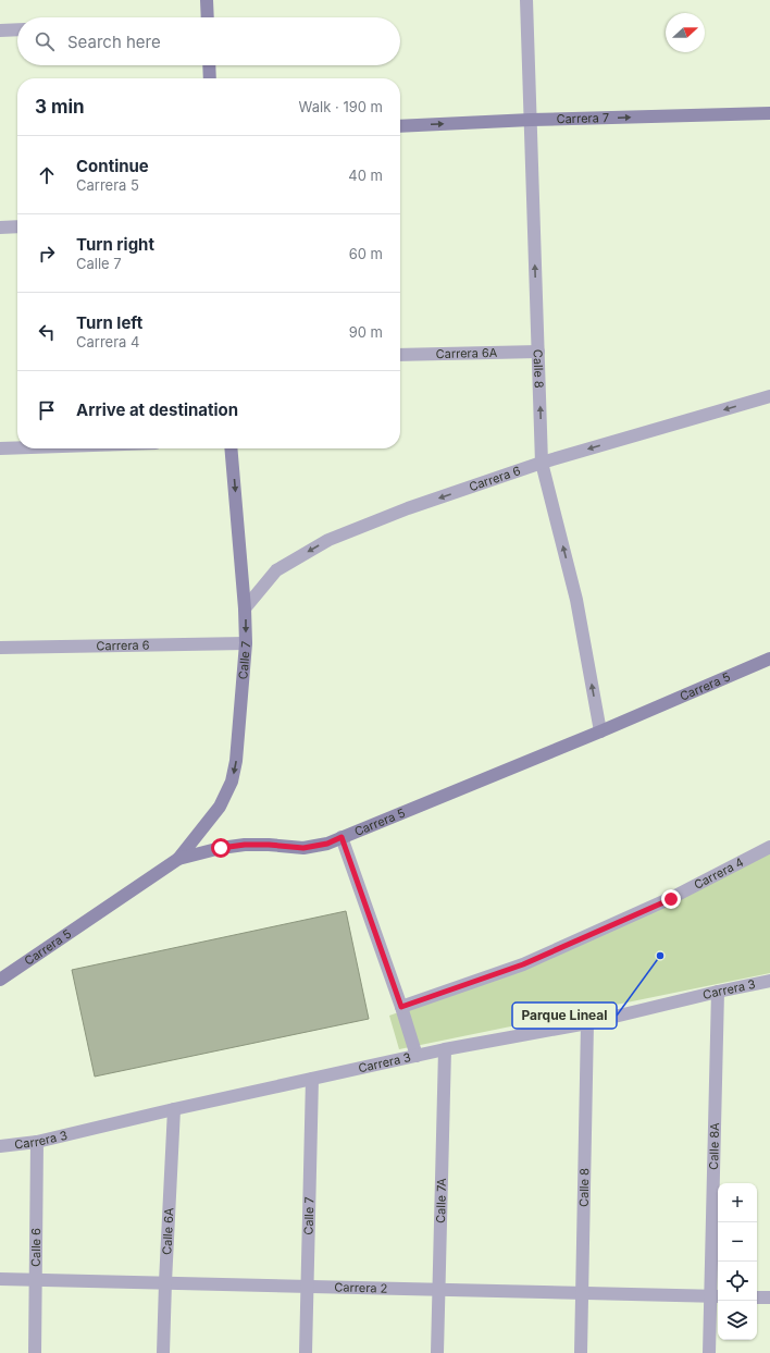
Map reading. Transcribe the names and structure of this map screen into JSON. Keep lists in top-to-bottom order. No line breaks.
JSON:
{"streets":{"street":["Carrera 7","Carrera 6A","Calle 8","Carrera 6","Calle 7","Carrera 5","Carrera 4","Carrera 3","Calle 8A","Calle 7A","Calle 6A","Calle 6","Carrera 2"]},"crossings":[["Carrera 7","Calle 8"],["Carrera 6A","Calle 8"],["Calle 8","Carrera 6"],["Calle 8","Carrera 5"],["Calle 8","Carrera 3"],["Calle 8","Carrera 2"],["Carrera 6","Calle 7"],["Calle 7","Carrera 5"],["Calle 7","Carrera 3"],["Calle 7","Carrera 2"],["Carrera 3","Calle 8A"],["Carrera 3","Calle 7A"],["Carrera 3","Calle 6A"],["Carrera 3","Calle 6"],["Calle 8A","Carrera 2"],["Calle 7A","Carrera 2"],["Calle 6A","Carrera 2"],["Calle 6","Carrera 2"]],"one_way":["Carrera 7","Calle 8","Carrera 6","Calle 7"],"places":["Parque Lineal"],"north":"right","page":{"search":"Search here","heading":["3 min","Walk · 190 m"],"list":[["Continue","Carrera 5","40 m"],["Turn right","Calle 7","60 m"],["Turn left","Carrera 4","90 m"],"Arrive at destination"],"map_buttons":["+","−"]}}
